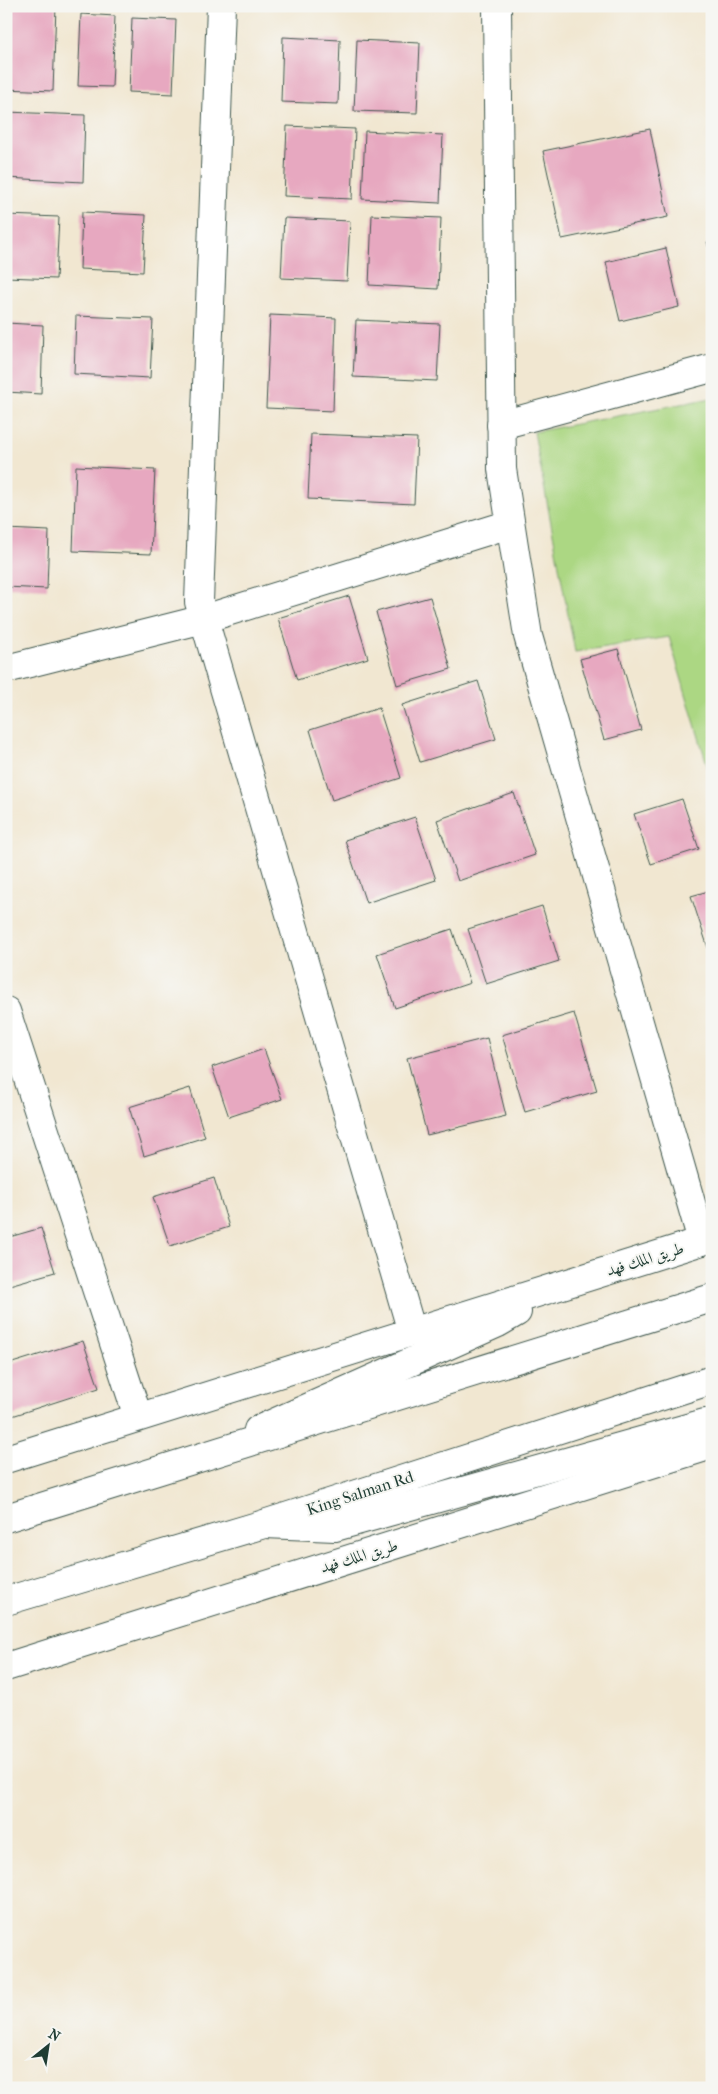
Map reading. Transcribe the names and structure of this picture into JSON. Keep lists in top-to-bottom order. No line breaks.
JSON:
{"streets":{"main road":["طريق الملك فهد","King Salman Rd"]},"north":"top right"}
